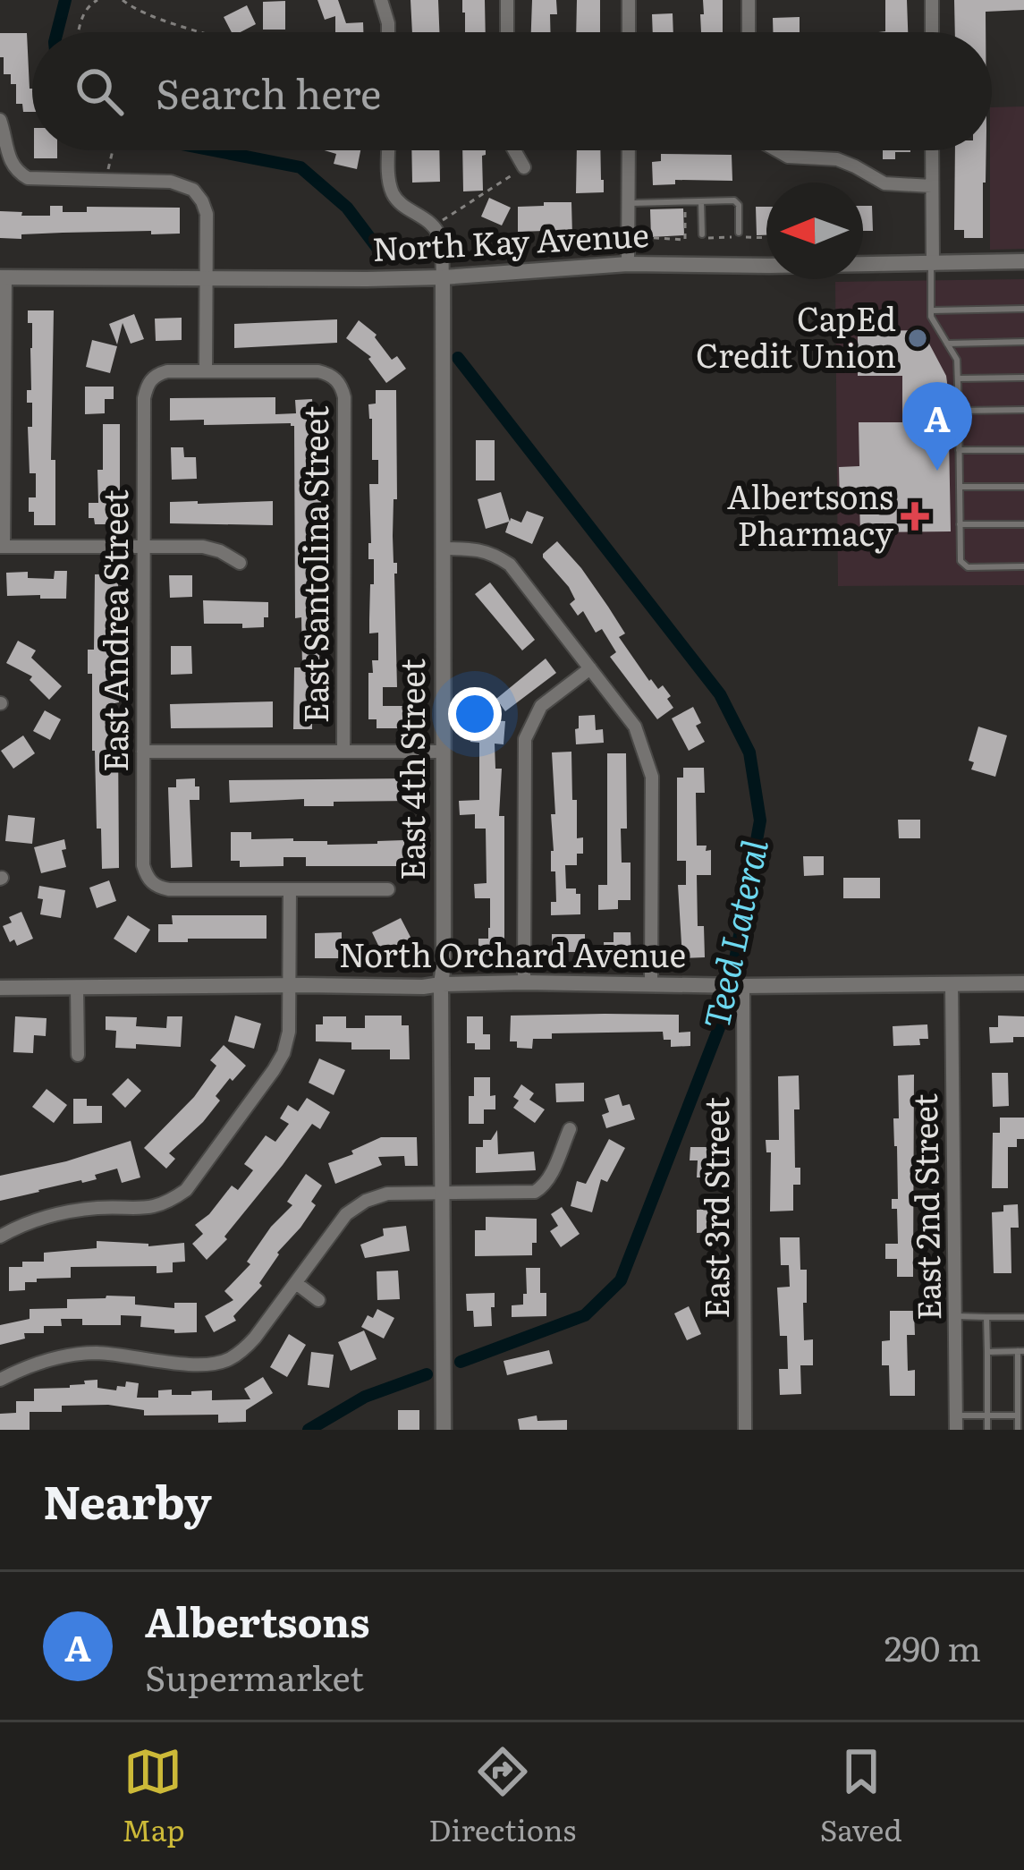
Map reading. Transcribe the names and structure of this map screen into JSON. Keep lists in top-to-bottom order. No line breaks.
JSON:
{"streets":{"street":["North Kay Avenue","East Santolina Street","East Andrea Street","East 4th Street","North Orchard Avenue","East 2nd Street","East 3rd Street"]},"crossings":[["North Kay Avenue","East 4th Street"],["East Santolina Street","East Andrea Street"],["East 4th Street","North Orchard Avenue"],["North Orchard Avenue","East 2nd Street"],["North Orchard Avenue","East 3rd Street"]],"water":["Teed Lateral"],"places":{"other":["CapEd Credit Union"],"health":["Albertsons Pharmacy"]},"north":"left","page":{"search":"Search here","pins":"A","heading":"Nearby","list":[{"mark":"A","name":"Albertsons","note":"Supermarket","value":"290 m"}],"nav":["Map","Directions","Saved"]}}
